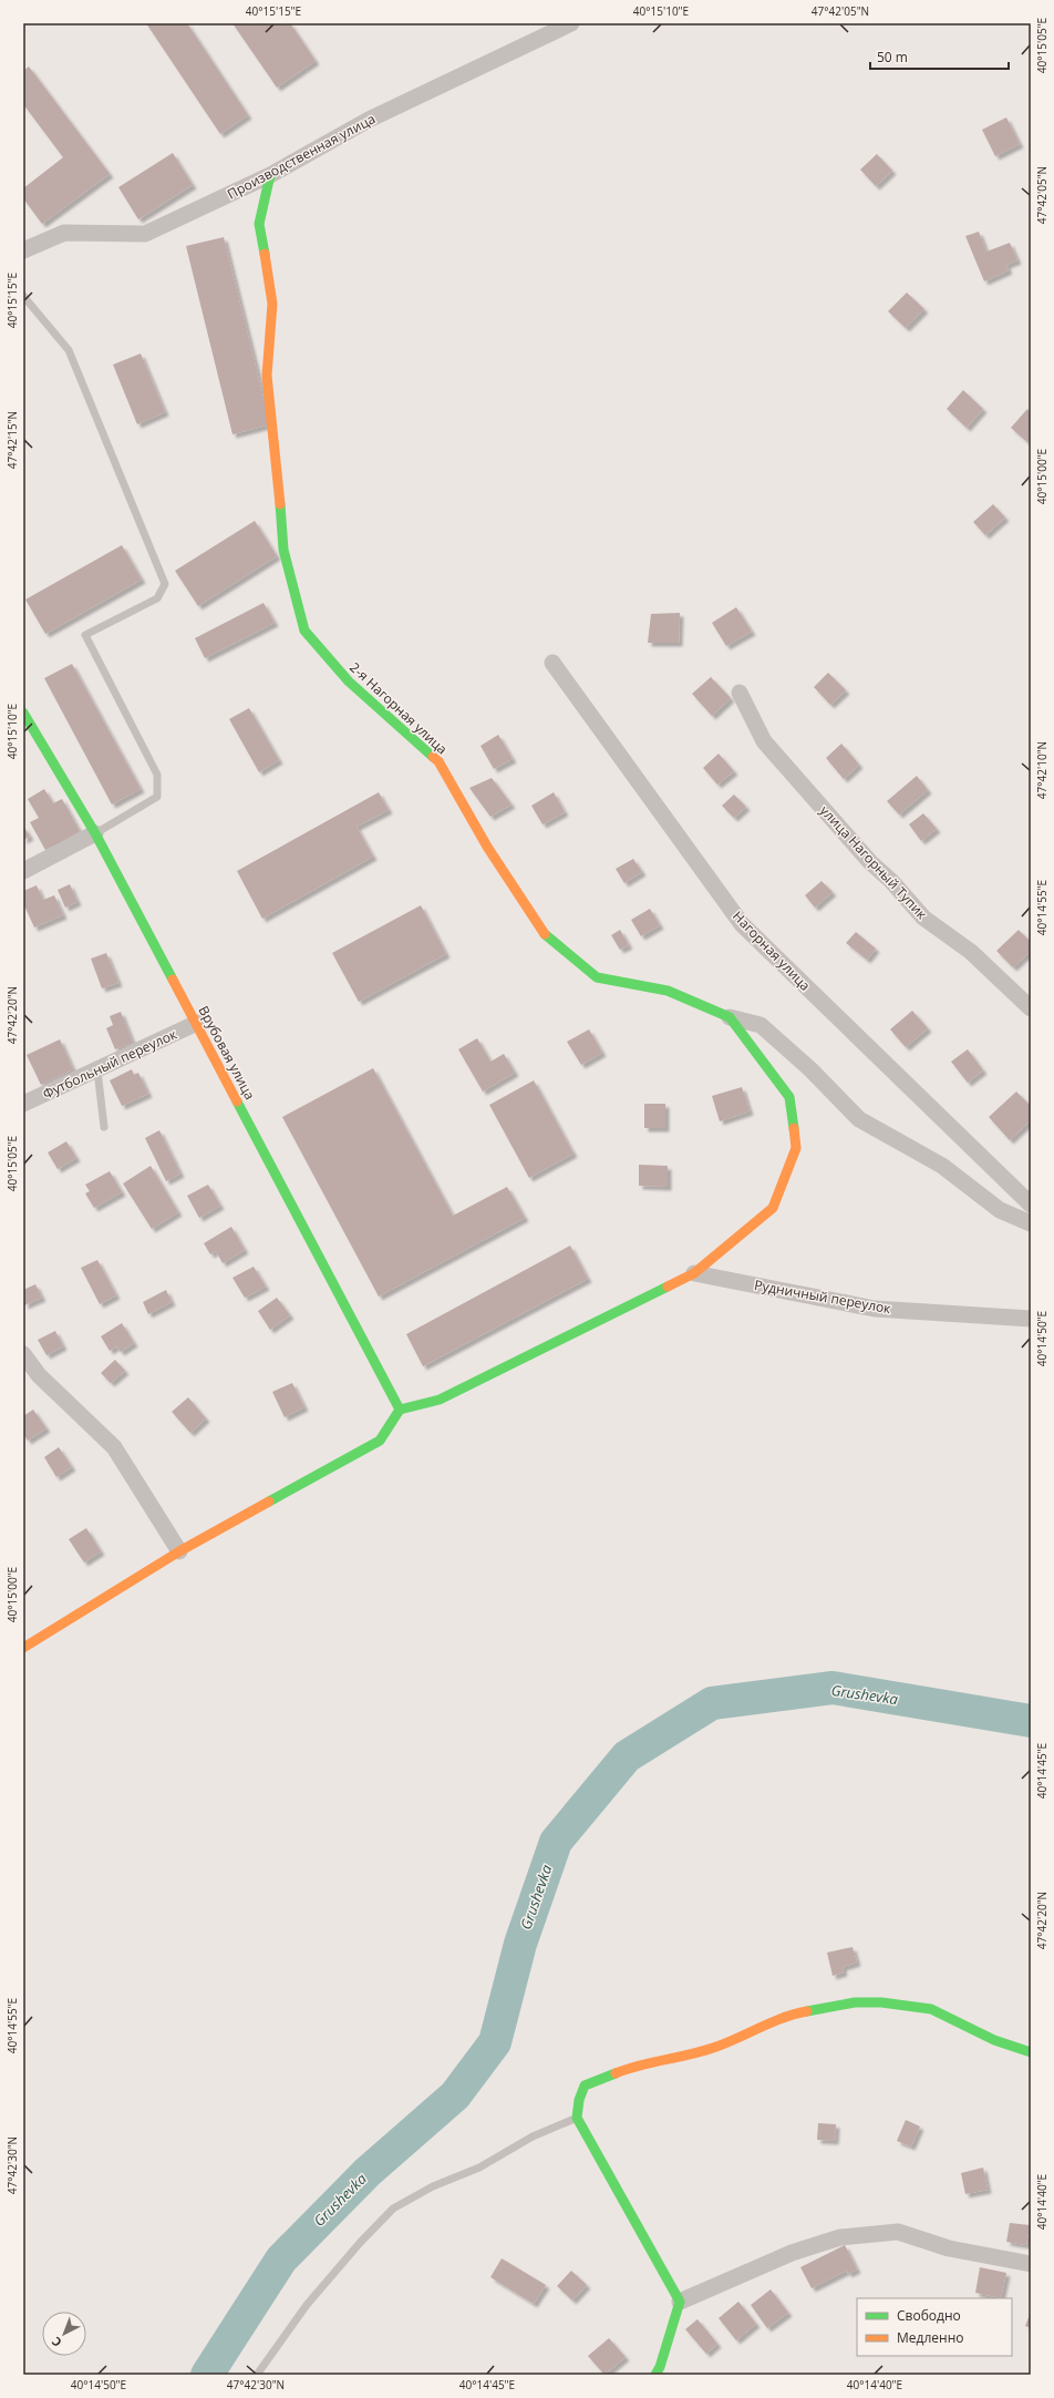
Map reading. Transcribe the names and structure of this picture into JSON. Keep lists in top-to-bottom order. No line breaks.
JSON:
{"streets":{"street":["Производственная улица","2-я Нагорная улица","улица Нагорный Тупик","Нагорная улица","Врубовая улица","Футбольный переулок","Рудничный переулок"]},"crossings":[["Производственная улица","2-я Нагорная улица"],["2-я Нагорная улица","Рудничный переулок"],["Врубовая улица","Футбольный переулок"]],"water":["Grushevka"],"legend":["Свободно","Медленно"],"scale_bar":"50 m","north":"bottom left","coordinates":["40°15'15\"E","40°15'10\"E","47°42'05\"N","40°15'05\"E","47°42'15\"N","40°15'00\"E","47°42'10\"N","40°14'55\"E","47°42'20\"N","40°14'50\"E","40°14'45\"E","47°42'30\"N","40°14'40\"E"]}
